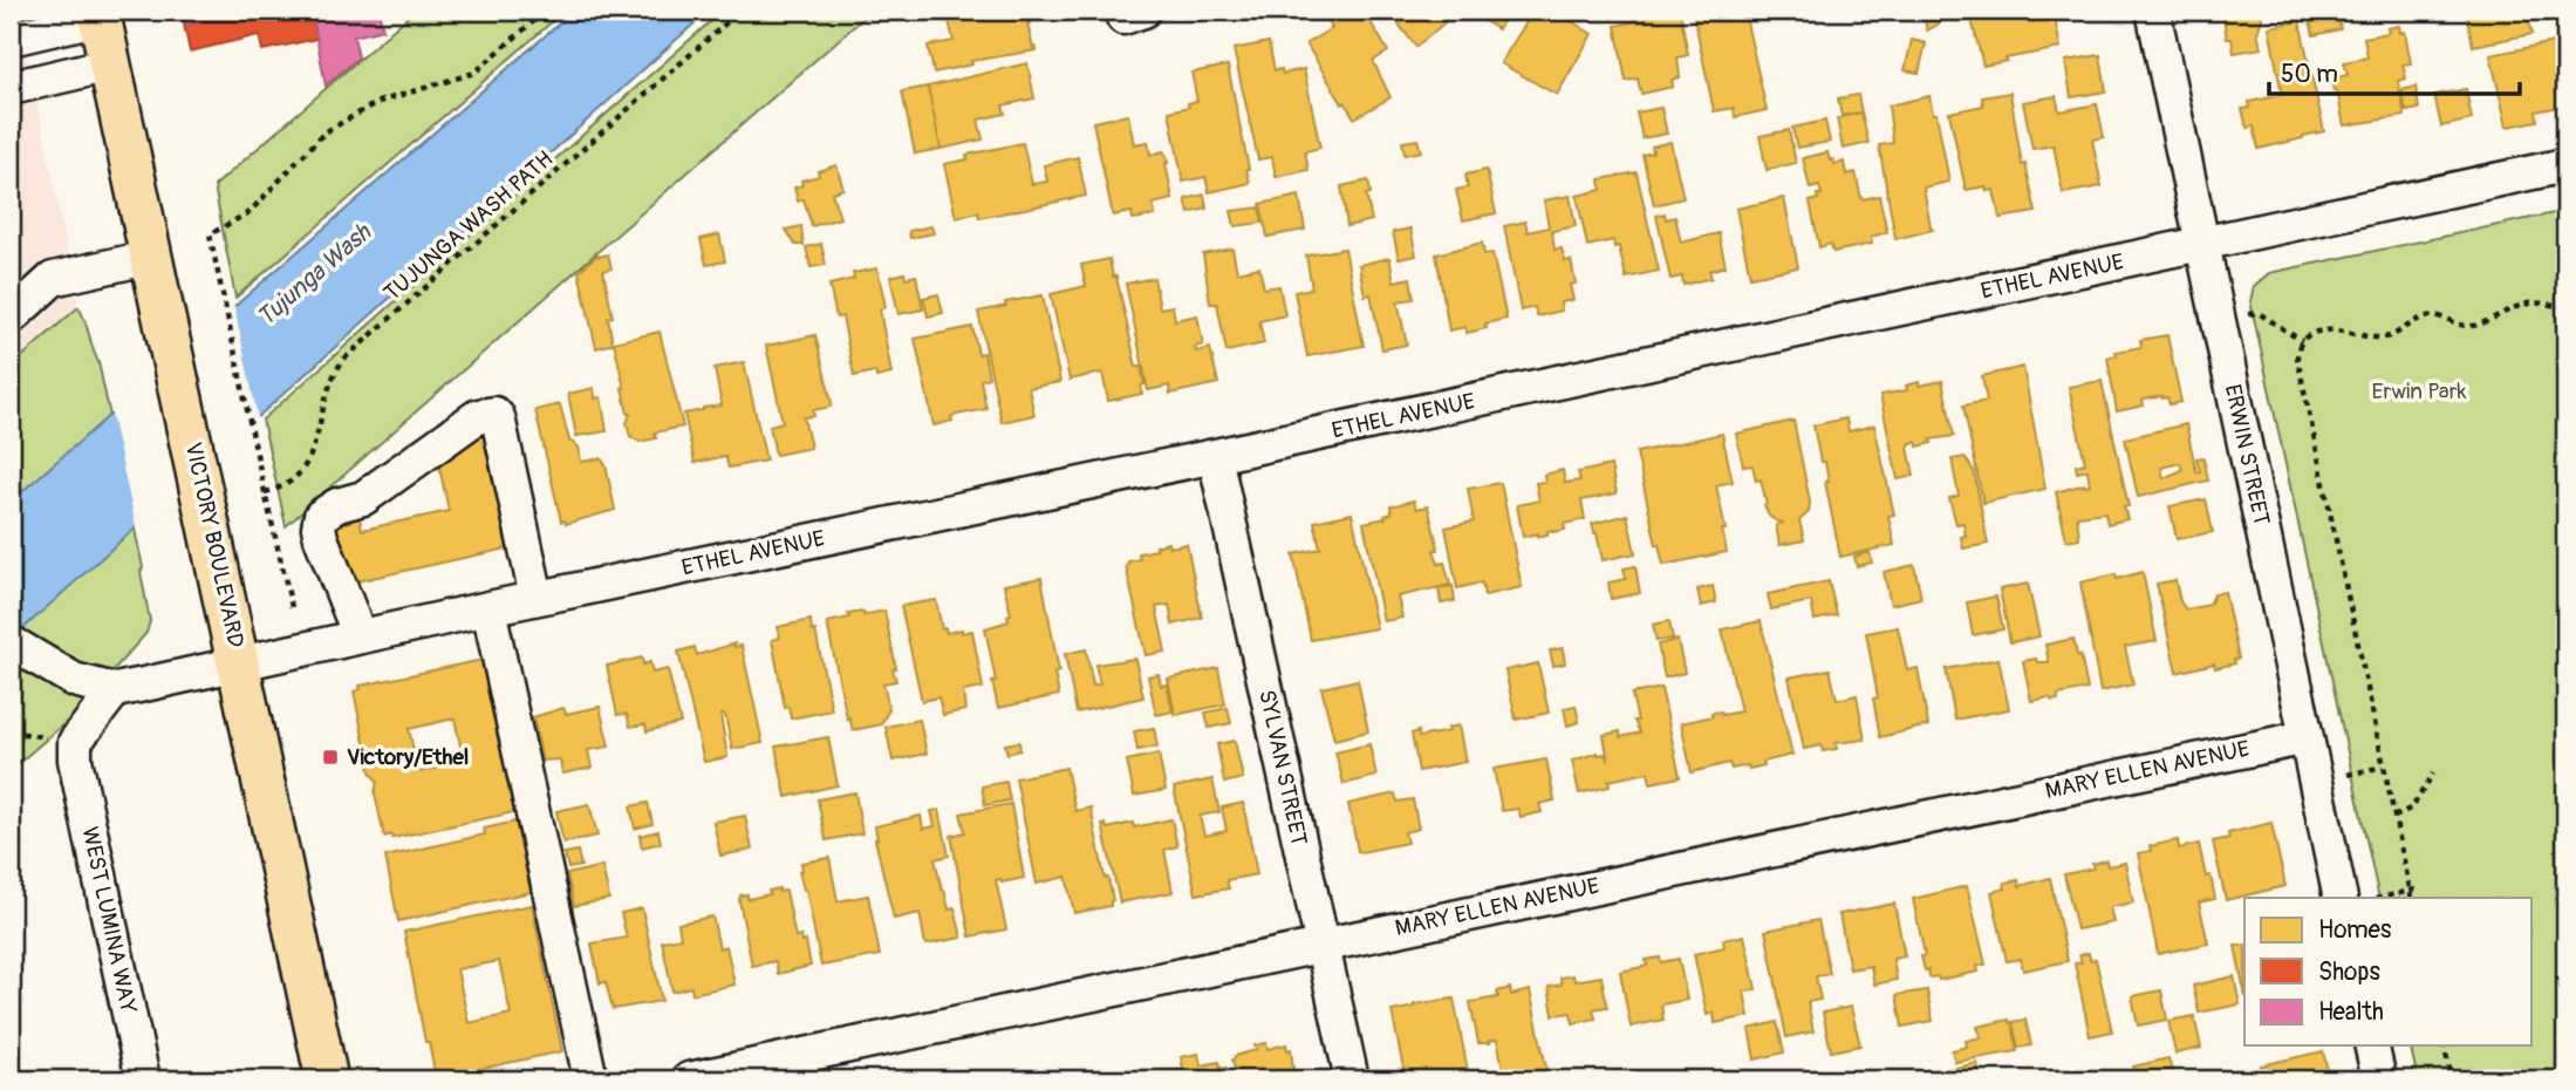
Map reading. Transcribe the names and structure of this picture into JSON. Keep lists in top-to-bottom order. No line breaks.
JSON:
{"streets":{"main road":["VICTORY BOULEVARD"],"street":["ETHEL AVENUE","ERWIN STREET","SYLVAN STREET","MARY ELLEN AVENUE","WEST LUMINA WAY"],"path":["TUJUNGA WASH PATH"]},"crossings":[["ETHEL AVENUE","ERWIN STREET"],["ETHEL AVENUE","VICTORY BOULEVARD"],["ETHEL AVENUE","SYLVAN STREET"],["ETHEL AVENUE","WEST LUMINA WAY"],["ERWIN STREET","MARY ELLEN AVENUE"],["SYLVAN STREET","MARY ELLEN AVENUE"]],"water":["Tujunga Wash"],"parks":["Erwin Park"],"places":{"transit":["Victory/Ethel"]},"legend":["Homes","Shops","Health"],"scale_bar":"50 m"}
